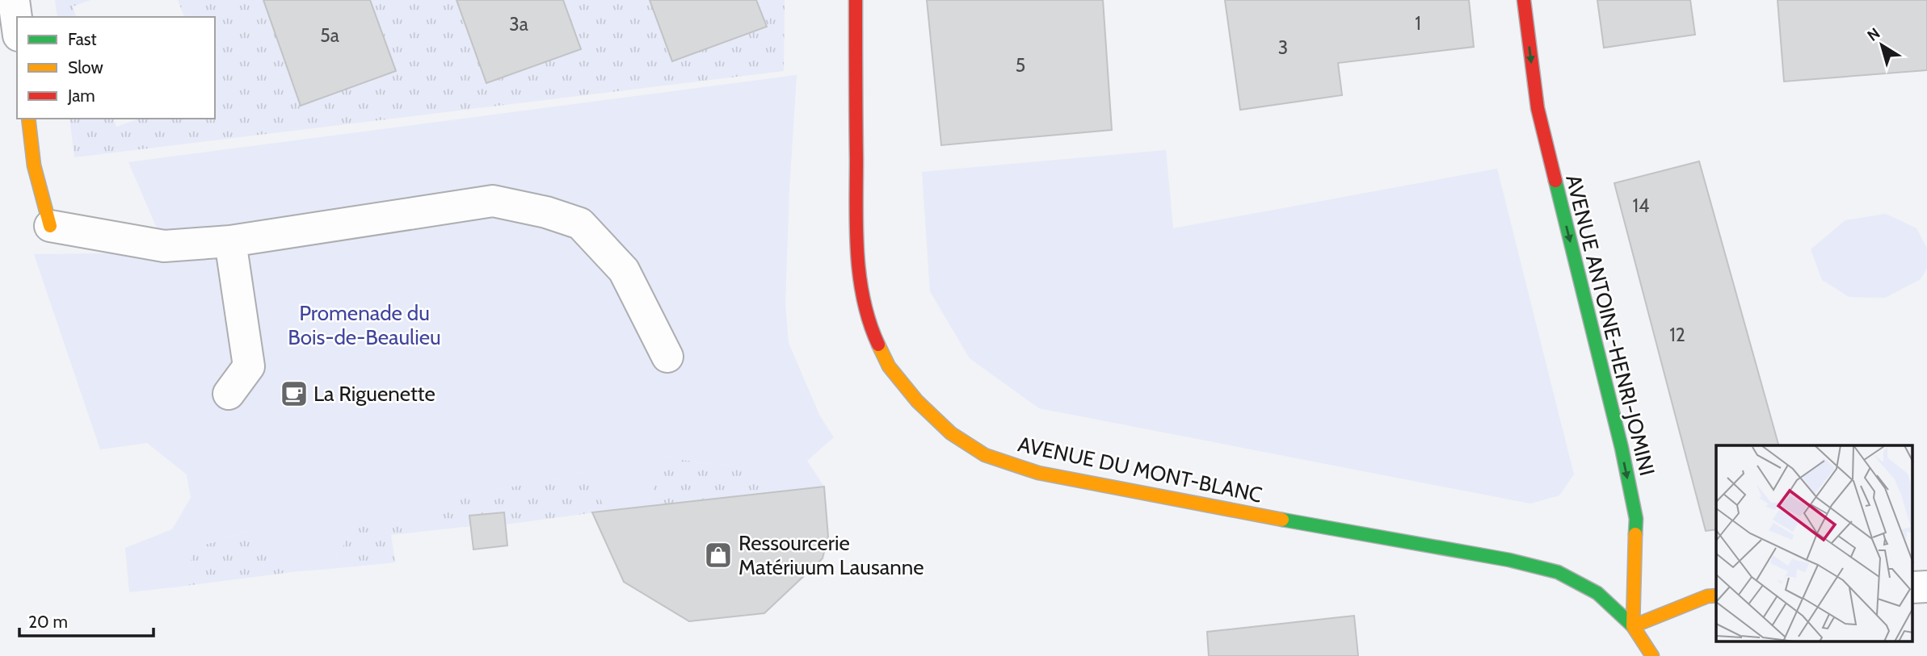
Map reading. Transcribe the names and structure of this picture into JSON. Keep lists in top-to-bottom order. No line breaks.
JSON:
{"streets":{"main road":["AVENUE ANTOINE-HENRI-JOMINI","AVENUE DU MONT-BLANC"]},"crossings":[["AVENUE ANTOINE-HENRI-JOMINI","AVENUE DU MONT-BLANC"]],"one_way":["AVENUE ANTOINE-HENRI-JOMINI"],"parks":["Promenade du Bois-de-Beaulieu"],"places":{"cafe":["La Riguenette"],"shop":["Ressourcerie Matériuum Lausanne"]},"house_numbers":["1","3a","5a","3","5","14","12"],"legend":["Fast","Slow","Jam"],"scale_bar":"20 m","north":"top left"}
